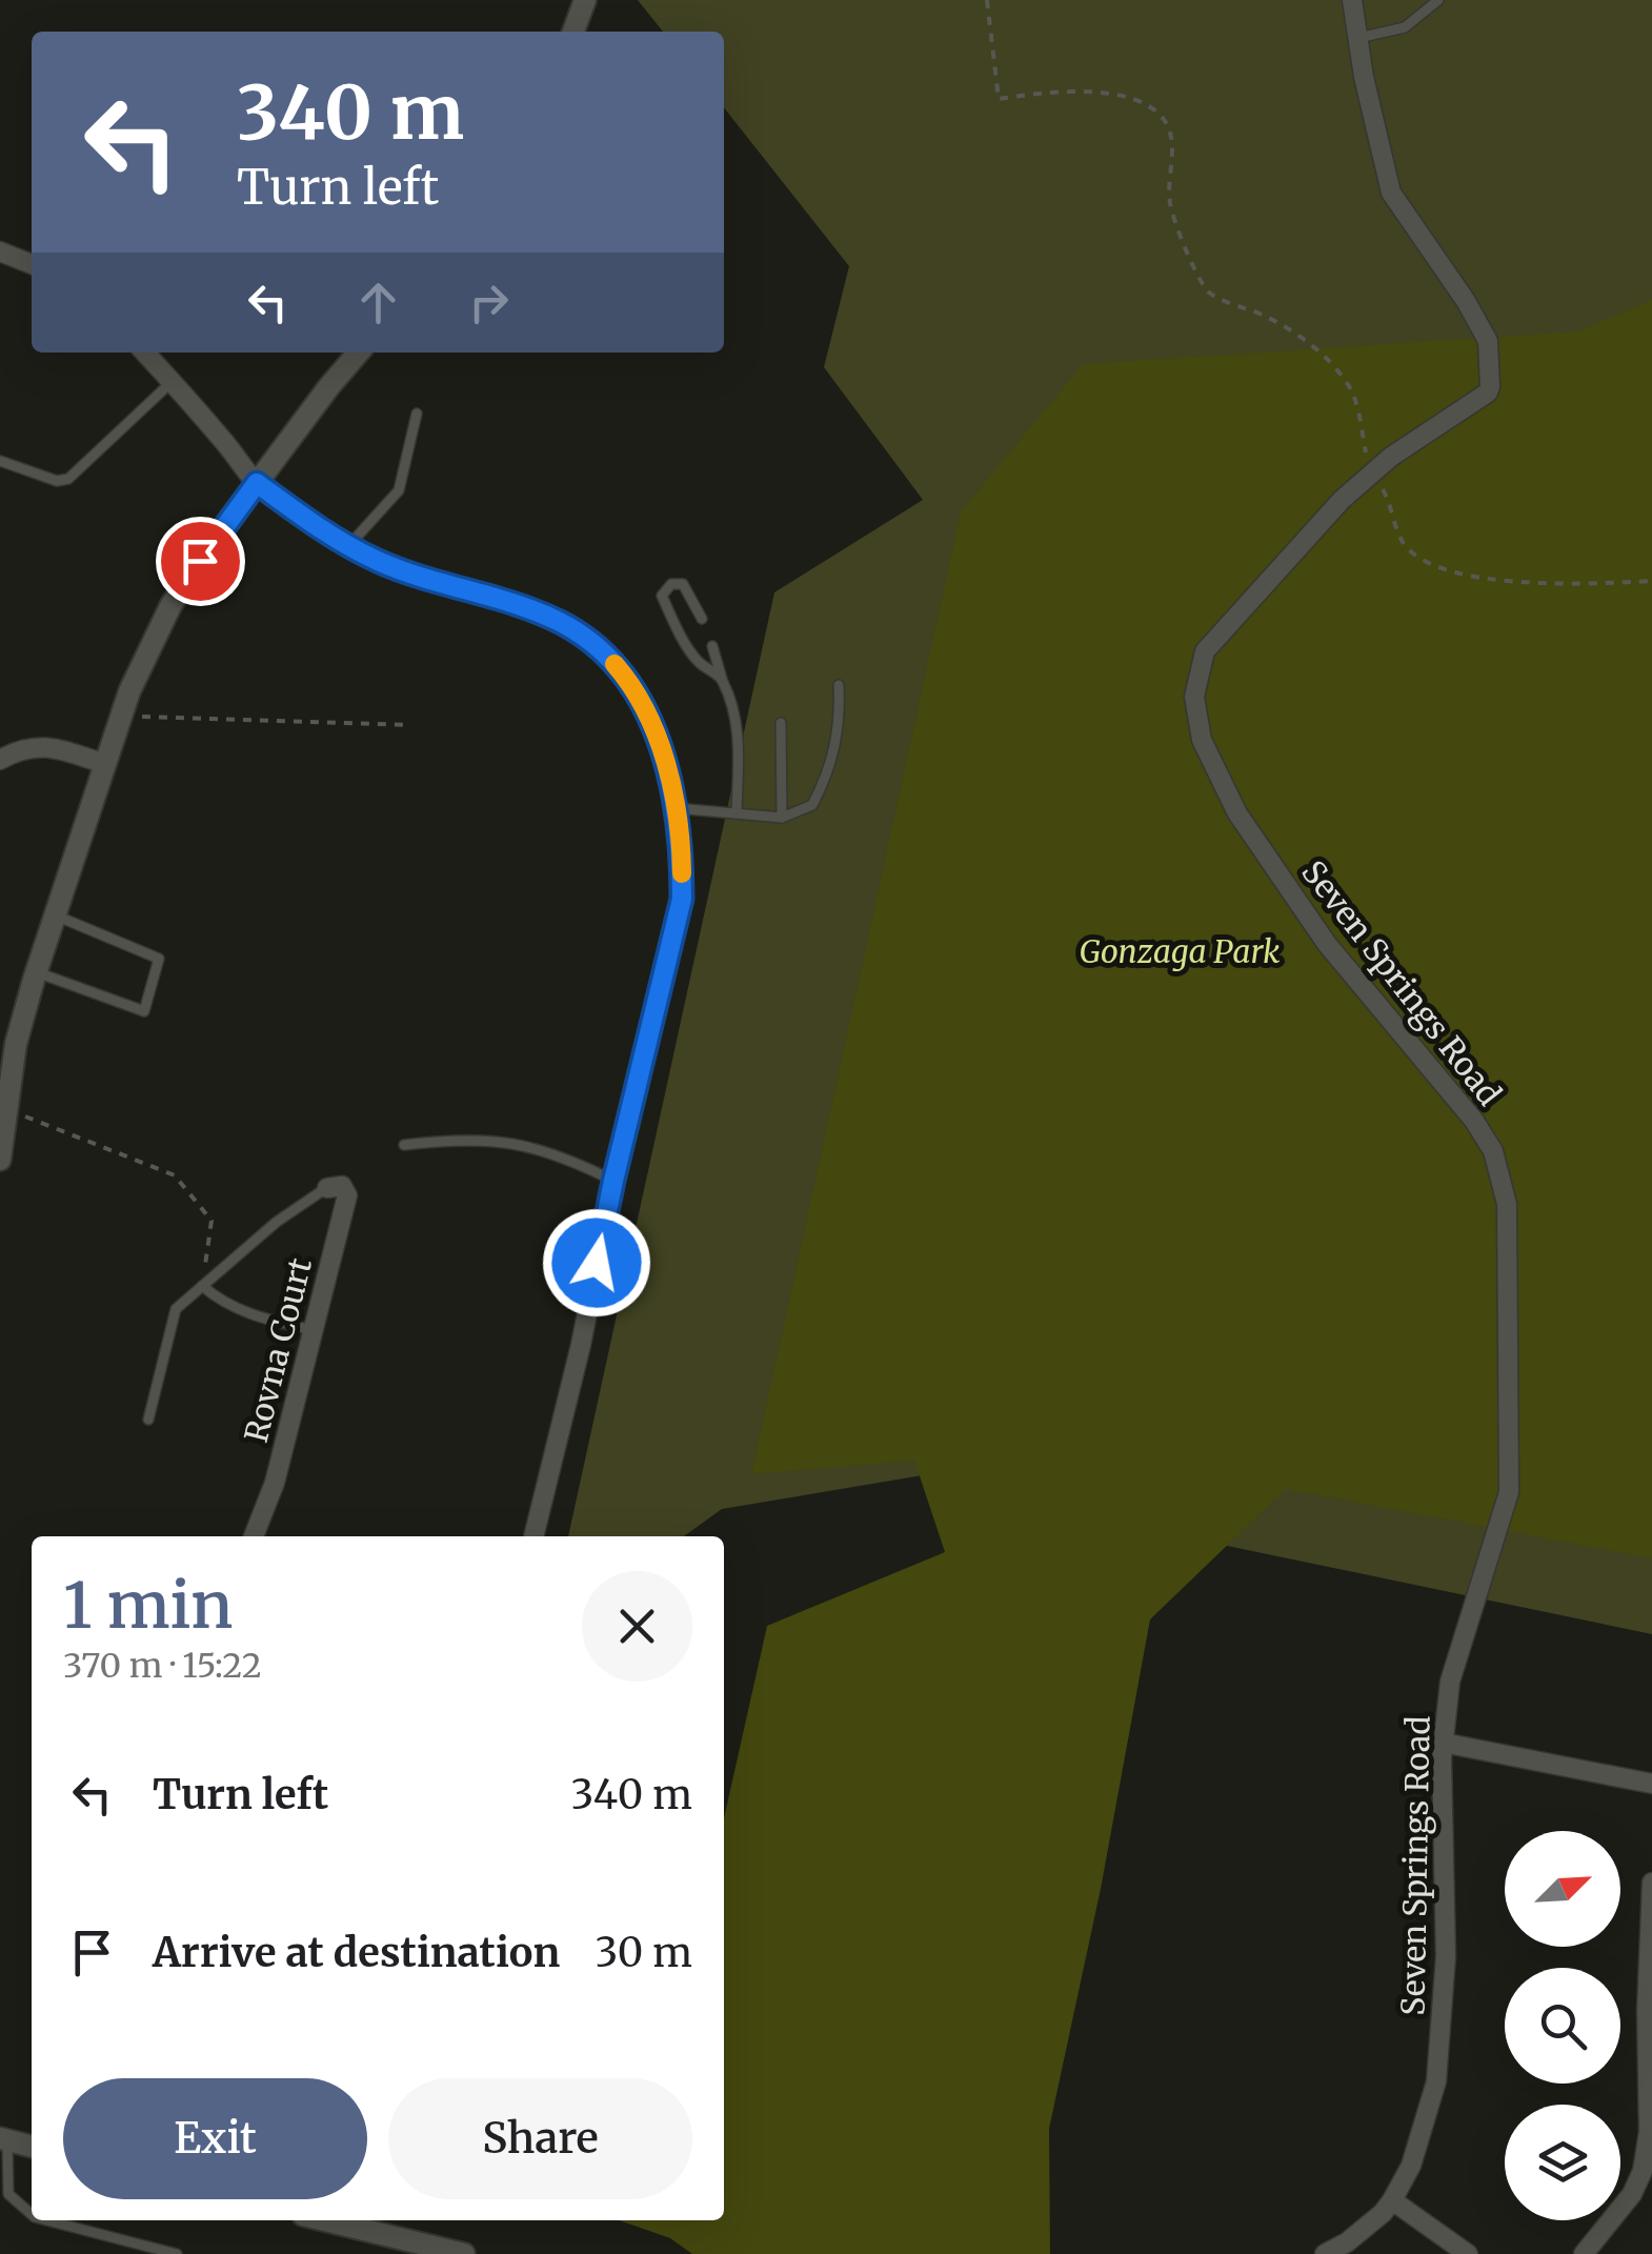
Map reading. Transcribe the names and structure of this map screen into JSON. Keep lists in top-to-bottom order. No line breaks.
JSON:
{"streets":{"street":["Seven Springs Road","Rovna Court"]},"parks":["Gonzaga Park"],"north":"top right","page":{"turn":["340 m","Turn left"],"heading":["1 min","370 m · 15:22"],"list":[{"name":"Turn left","value":"340 m"},{"name":"Arrive at destination","value":"30 m"}],"buttons":["Exit","Share"]}}
